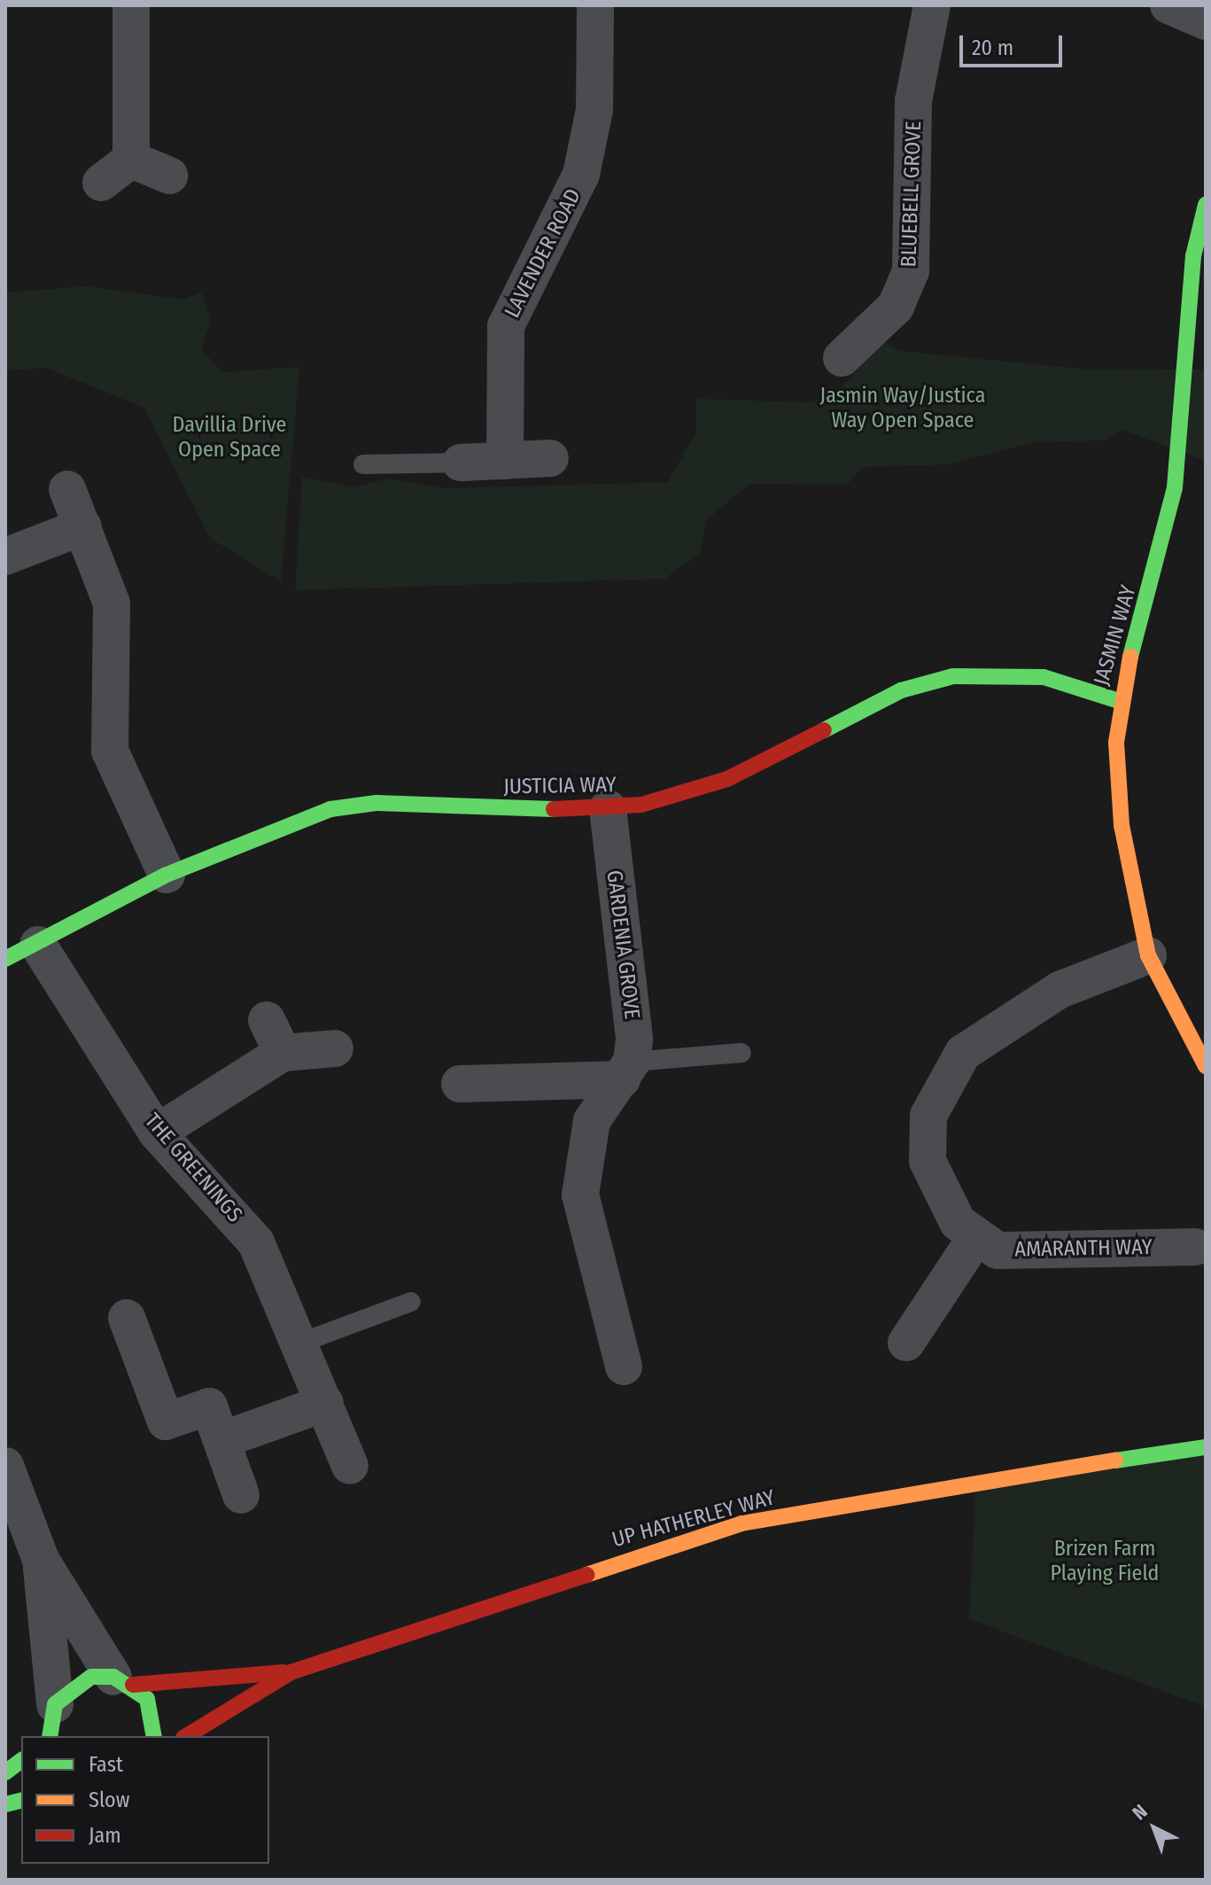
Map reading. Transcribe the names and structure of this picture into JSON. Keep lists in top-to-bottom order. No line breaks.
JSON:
{"streets":{"street":["BLUEBELL GROVE","LAVENDER ROAD","JASMIN WAY","JUSTICIA WAY","GARDENIA GROVE","THE GREENINGS","AMARANTH WAY","UP HATHERLEY WAY"]},"crossings":[["JASMIN WAY","JUSTICIA WAY"],["JASMIN WAY","AMARANTH WAY"],["JUSTICIA WAY","GARDENIA GROVE"],["JUSTICIA WAY","THE GREENINGS"]],"parks":["Jasmin Way/Justica Way Open Space","Davillia Drive Open Space","Brizen Farm Playing Field"],"legend":["Fast","Slow","Jam"],"scale_bar":"20 m","north":"top left"}
